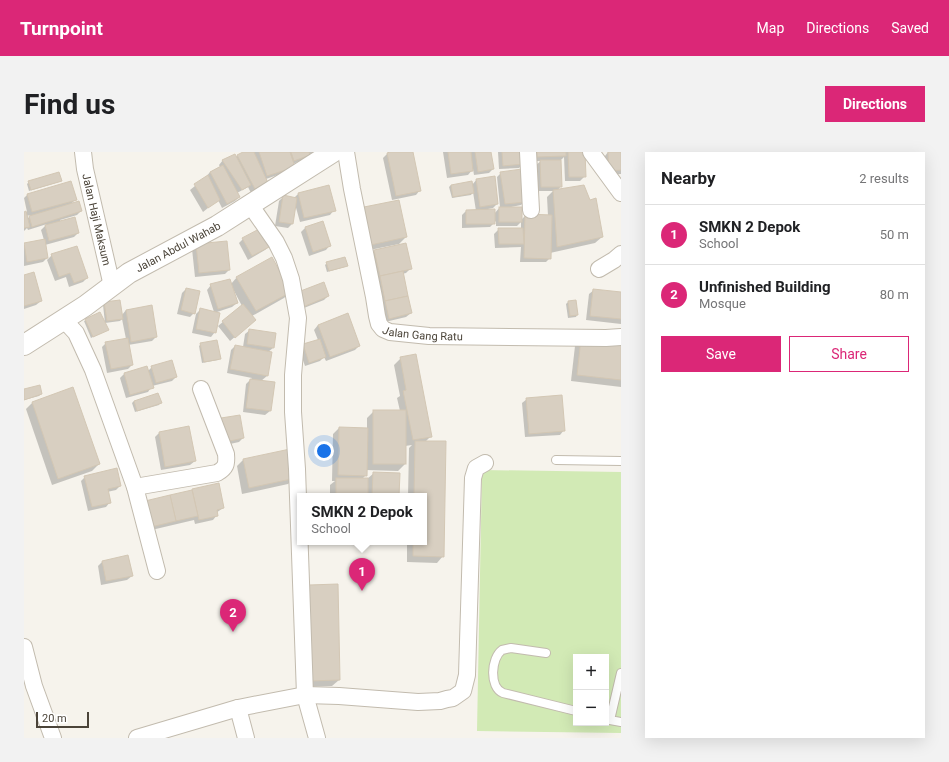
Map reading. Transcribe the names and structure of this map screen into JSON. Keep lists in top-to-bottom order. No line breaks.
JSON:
{"streets":{"street":["Jalan Haji Maksum","Jalan Abdul Wahab","Jalan Gang Ratu"]},"crossings":[["Jalan Haji Maksum","Jalan Abdul Wahab"]],"scale_bar":"20 m","page":{"header":"Turnpoint","nav":["Map","Directions","Saved"],"buttons":["Directions",["Save","Share"]],"title":"Find us","heading":["Nearby","2 results"],"list":[{"mark":"1","name":"SMKN 2 Depok","note":"School","value":"50 m"},{"mark":"2","name":"Unfinished Building","note":"Mosque","value":"80 m"}],"popup":["SMKN 2 Depok","School"],"pins":["1","2"],"map_buttons":["+","−"],"scale":"20 m"}}
